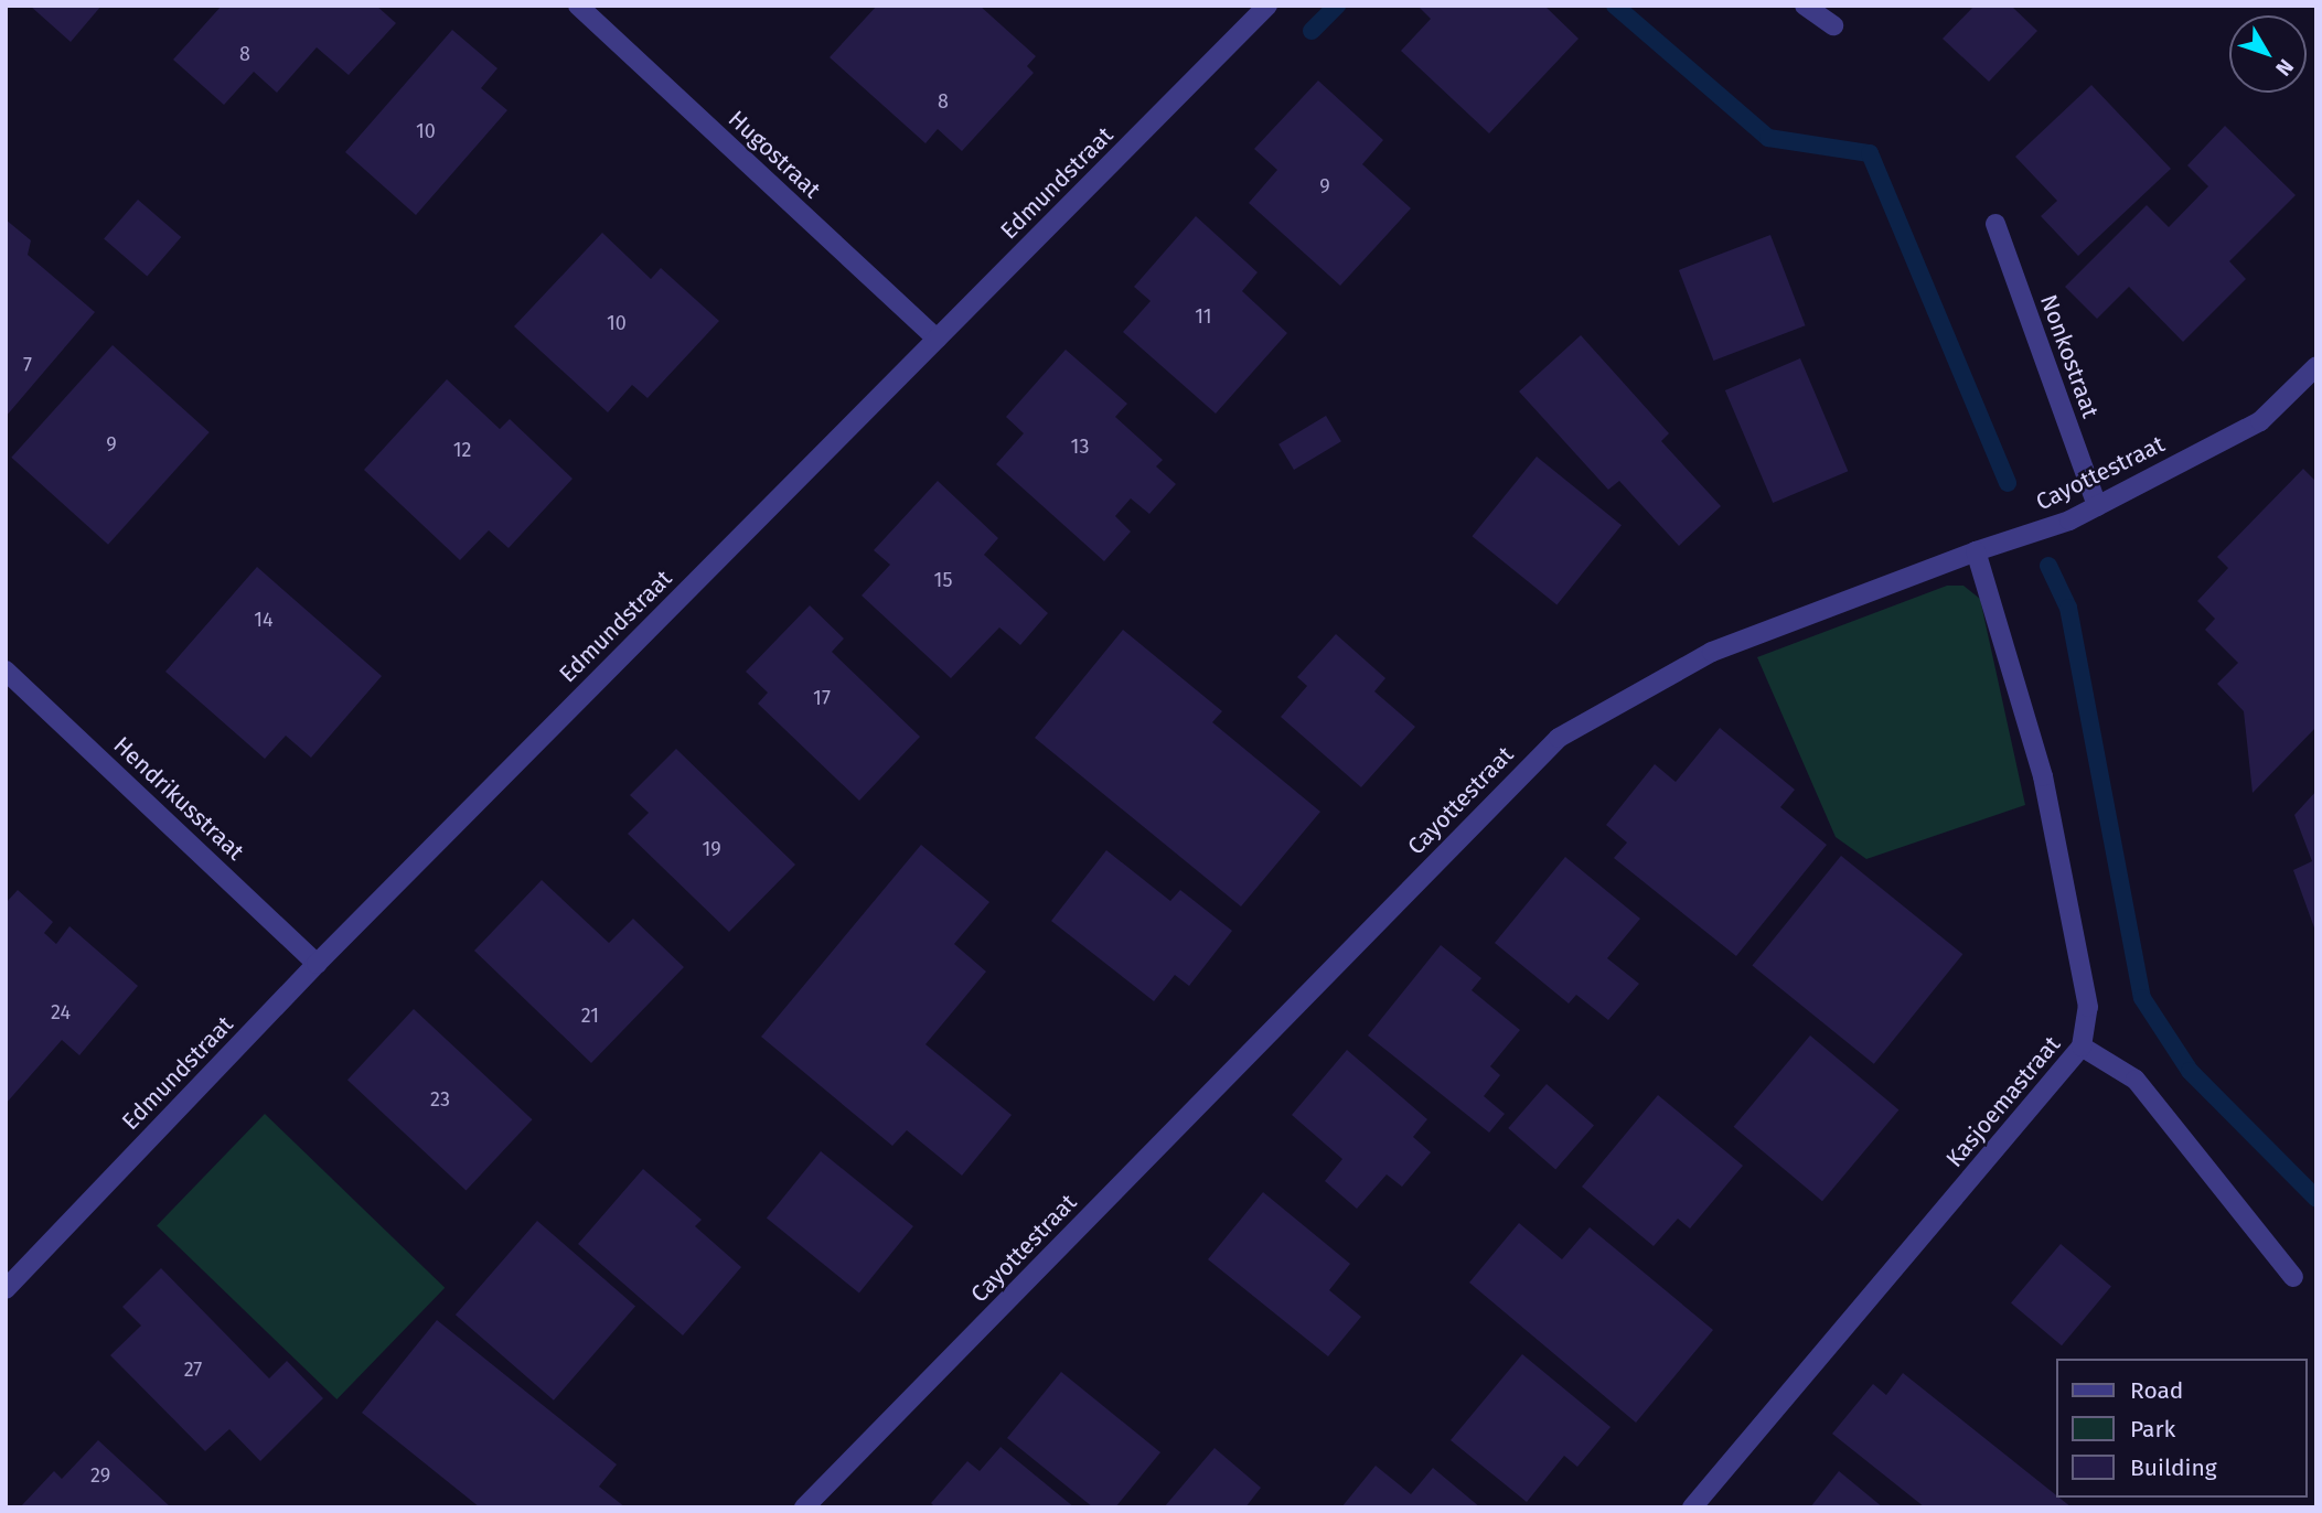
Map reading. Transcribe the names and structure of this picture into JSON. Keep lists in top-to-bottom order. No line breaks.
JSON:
{"streets":{"street":["Hugostraat","Edmundstraat","Nonkostraat","Cayottestraat","Hendrikusstraat","Kasjoemastraat"]},"crossings":[["Hugostraat","Edmundstraat"],["Edmundstraat","Hendrikusstraat"],["Nonkostraat","Cayottestraat"],["Cayottestraat","Kasjoemastraat"]],"house_numbers":["8","8","10","9","11","10","7","9","13","12","15","14","17","19","24","21","23","27","29"],"legend":["Road","Park","Building"],"north":"bottom right"}
